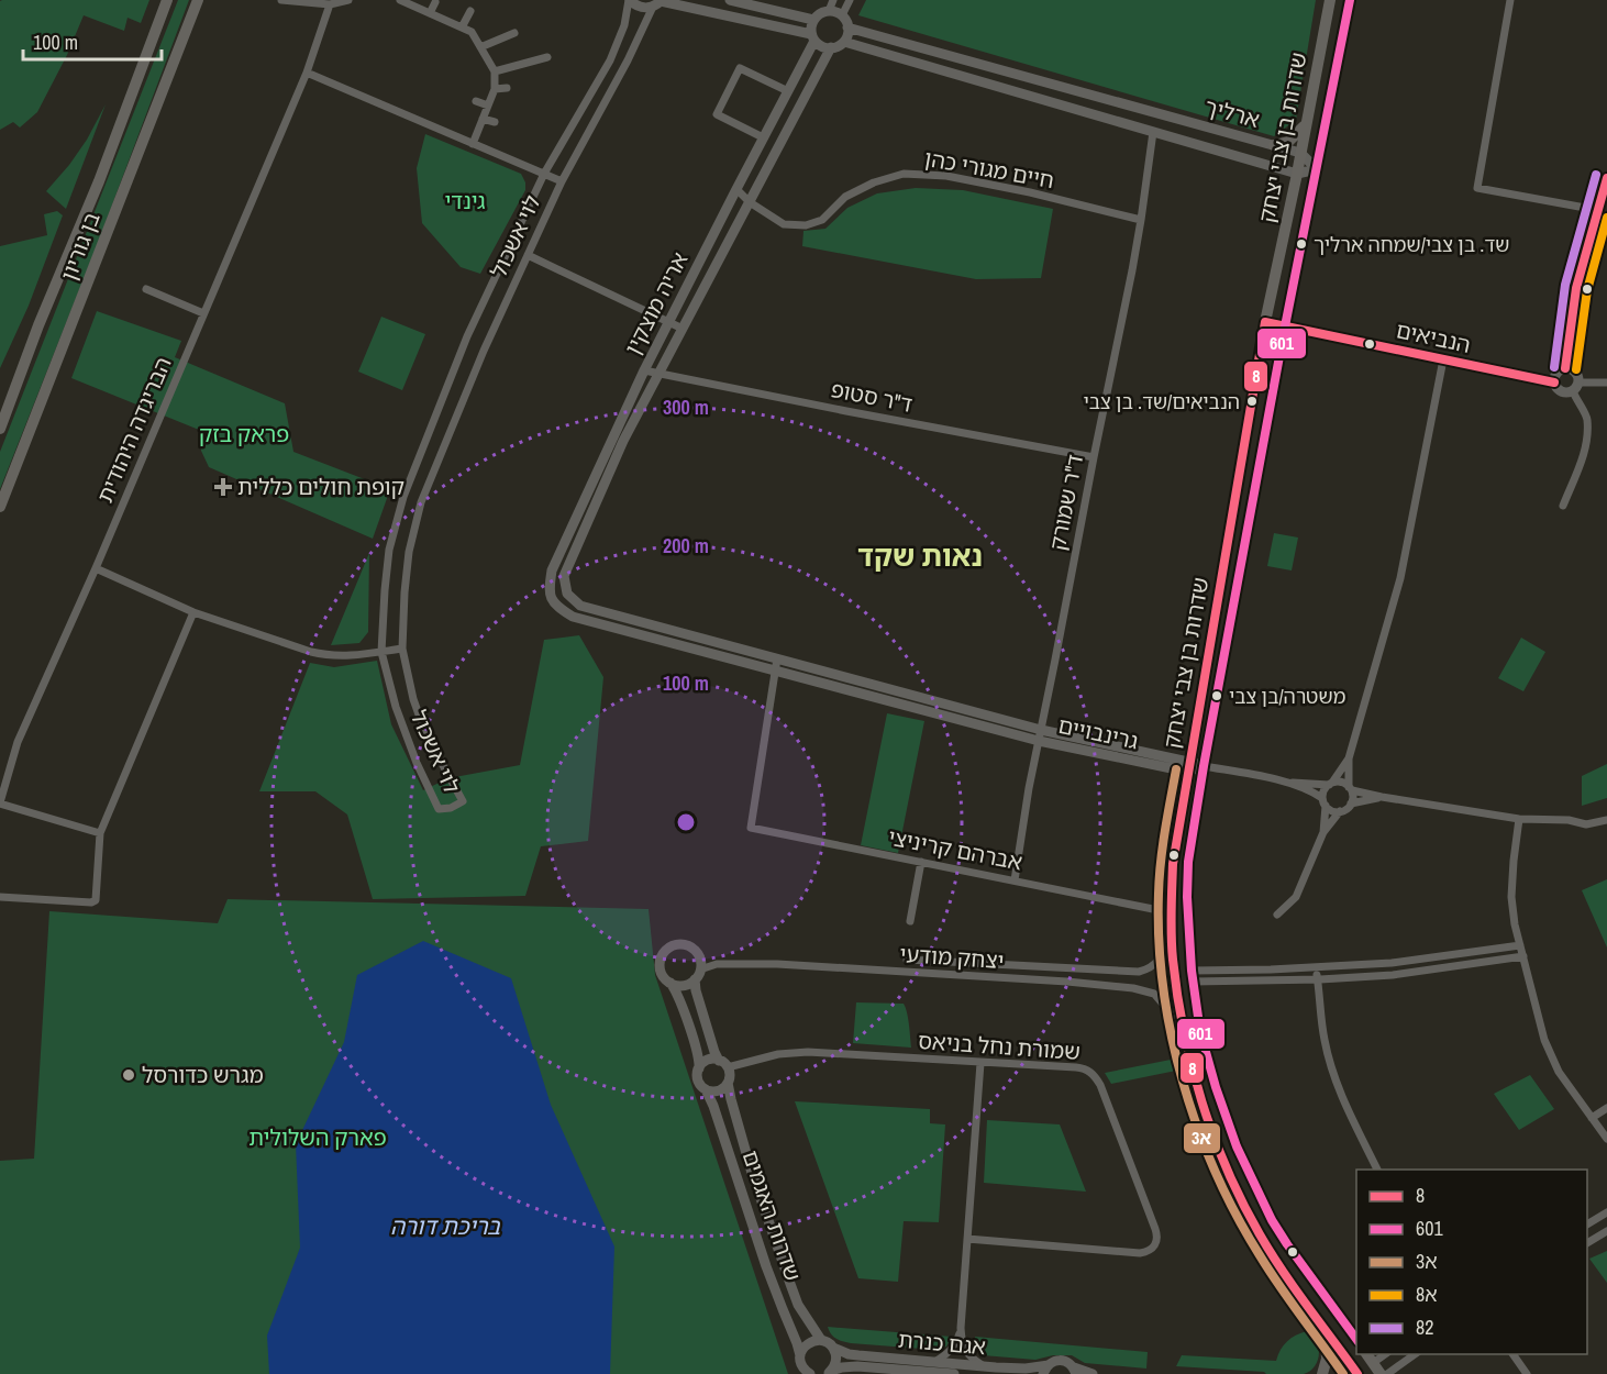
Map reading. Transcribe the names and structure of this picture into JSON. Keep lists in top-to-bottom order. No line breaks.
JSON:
{"streets":{"main road":["שדרות בן צבי יצחק","בן גוריון"],"street":["ארליך","חיים מגורי כהן","לוי אשכול","אריה מוצקין","הנביאים","ד\"ר סטופ","הבריגדה היהודית","ד\"ר שמורק","גרינבויים","אברהם קריניצי","יצחק מודעי","שמורת נחל בניאס","שדרות האגמים","אגם כנרת"]},"crossings":[["ארליך","שדרות בן צבי יצחק"],["ארליך","אריה מוצקין"],["ארליך","ד\"ר שמורק"],["שדרות בן צבי יצחק","הנביאים"],["שדרות בן צבי יצחק","גרינבויים"],["שדרות בן צבי יצחק","יצחק מודעי"],["חיים מגורי כהן","אריה מוצקין"],["חיים מגורי כהן","ד\"ר שמורק"],["אריה מוצקין","ד\"ר סטופ"],["אריה מוצקין","גרינבויים"],["ד\"ר סטופ","ד\"ר שמורק"],["ד\"ר שמורק","גרינבויים"],["ד\"ר שמורק","אברהם קריניצי"],["גרינבויים","אברהם קריניצי"],["שמורת נחל בניאס","שדרות האגמים"],["שדרות האגמים","אגם כנרת"]],"districts":["נאות שקד"],"water":["בריכת דורה"],"parks":["גינדי","פראק בזק","פארק השלולית"],"places":{"other":["שד. בן צבי/שמחה ארליך","הנביאים/שד. בן צבי","משטרה/בן צבי","מגרש כדורסל"],"health":["קופת חולים כללית"]},"lines":["transit line 601","transit line 82","transit line 8","transit line 8א","transit line 3א"],"legend":["8","601","3א","8א","82"],"scale_bar":"100 m","rings":["300 m","200 m","100 m"]}
